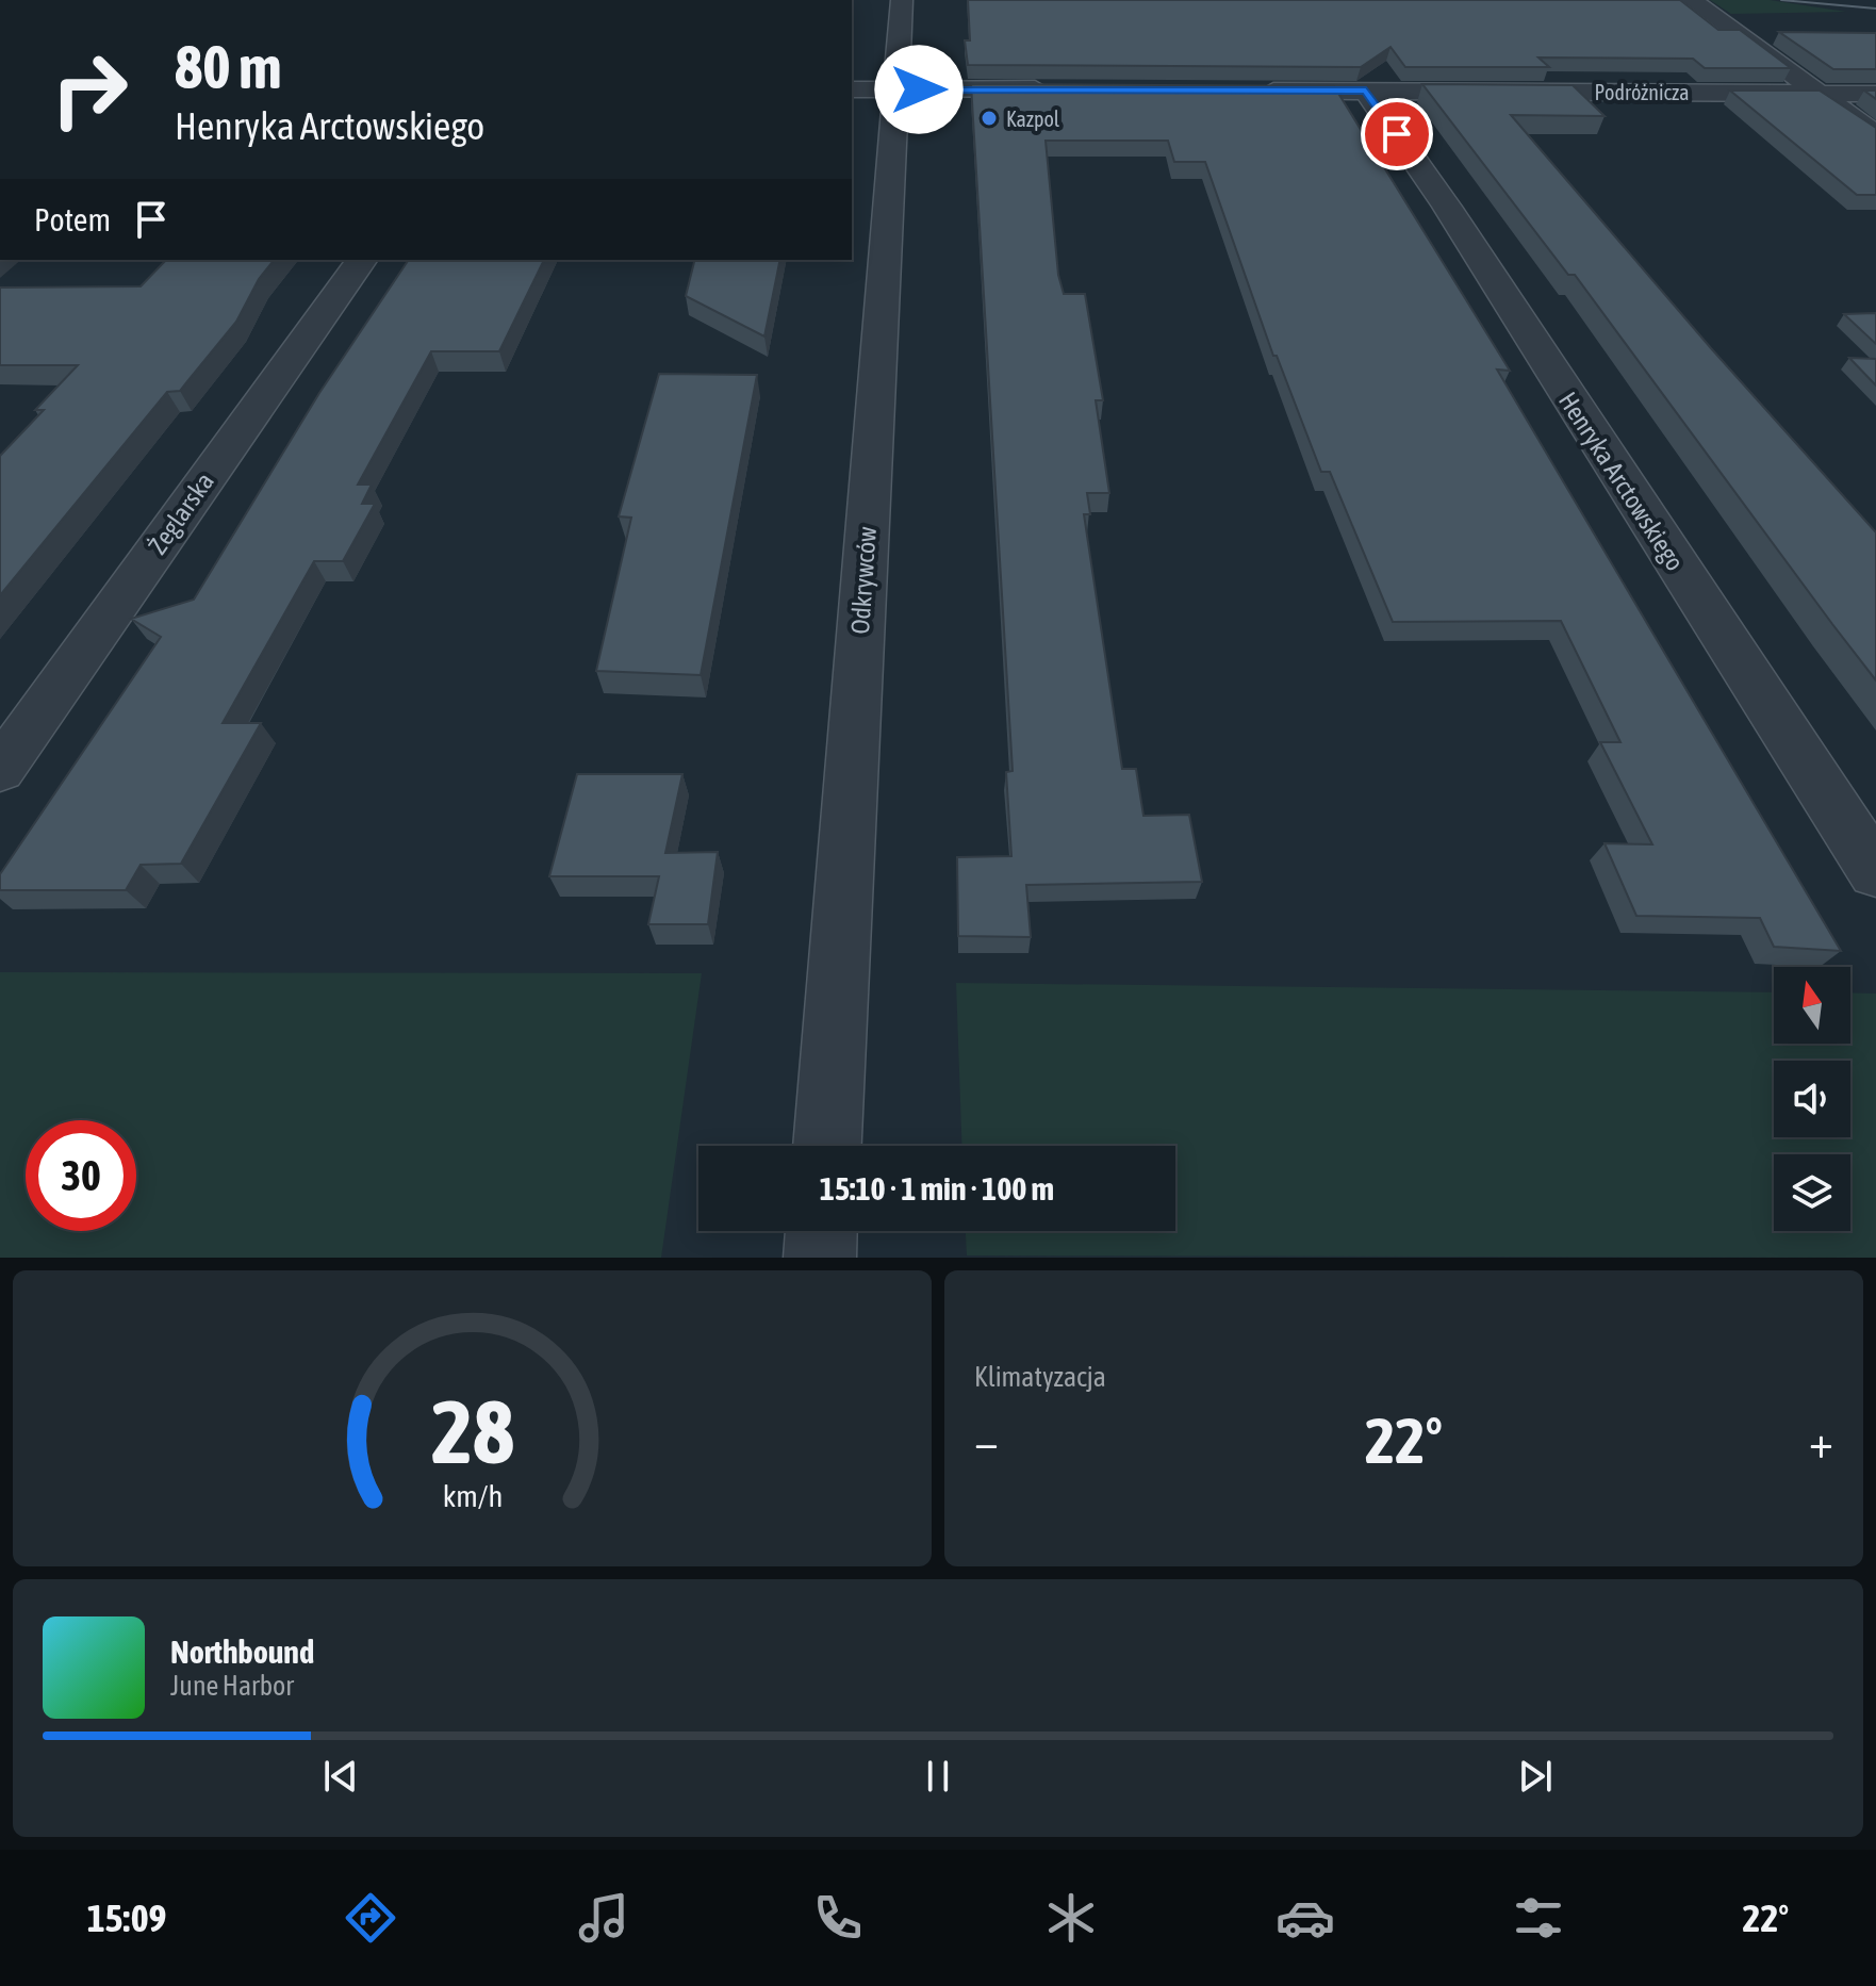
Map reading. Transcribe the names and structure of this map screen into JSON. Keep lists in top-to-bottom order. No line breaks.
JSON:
{"streets":{"street":["Podróżnicza","Henryka Arctowskiego","Żeglarska","Odkrywców"]},"crossings":[["Podróżnicza","Henryka Arctowskiego"]],"places":["Kazpol"],"north":"top","page":{"turn":["80 m","Henryka Arctowskiego"],"then":"Potem","limit":"30","trip":"15:10 · 1 min · 100 m","tile":"Klimatyzacja","heat":["−","22°","+"],"song":["Northbound","June Harbor"],"tabs":["15:09","22°"],"gauge":["28","km/h"]}}
